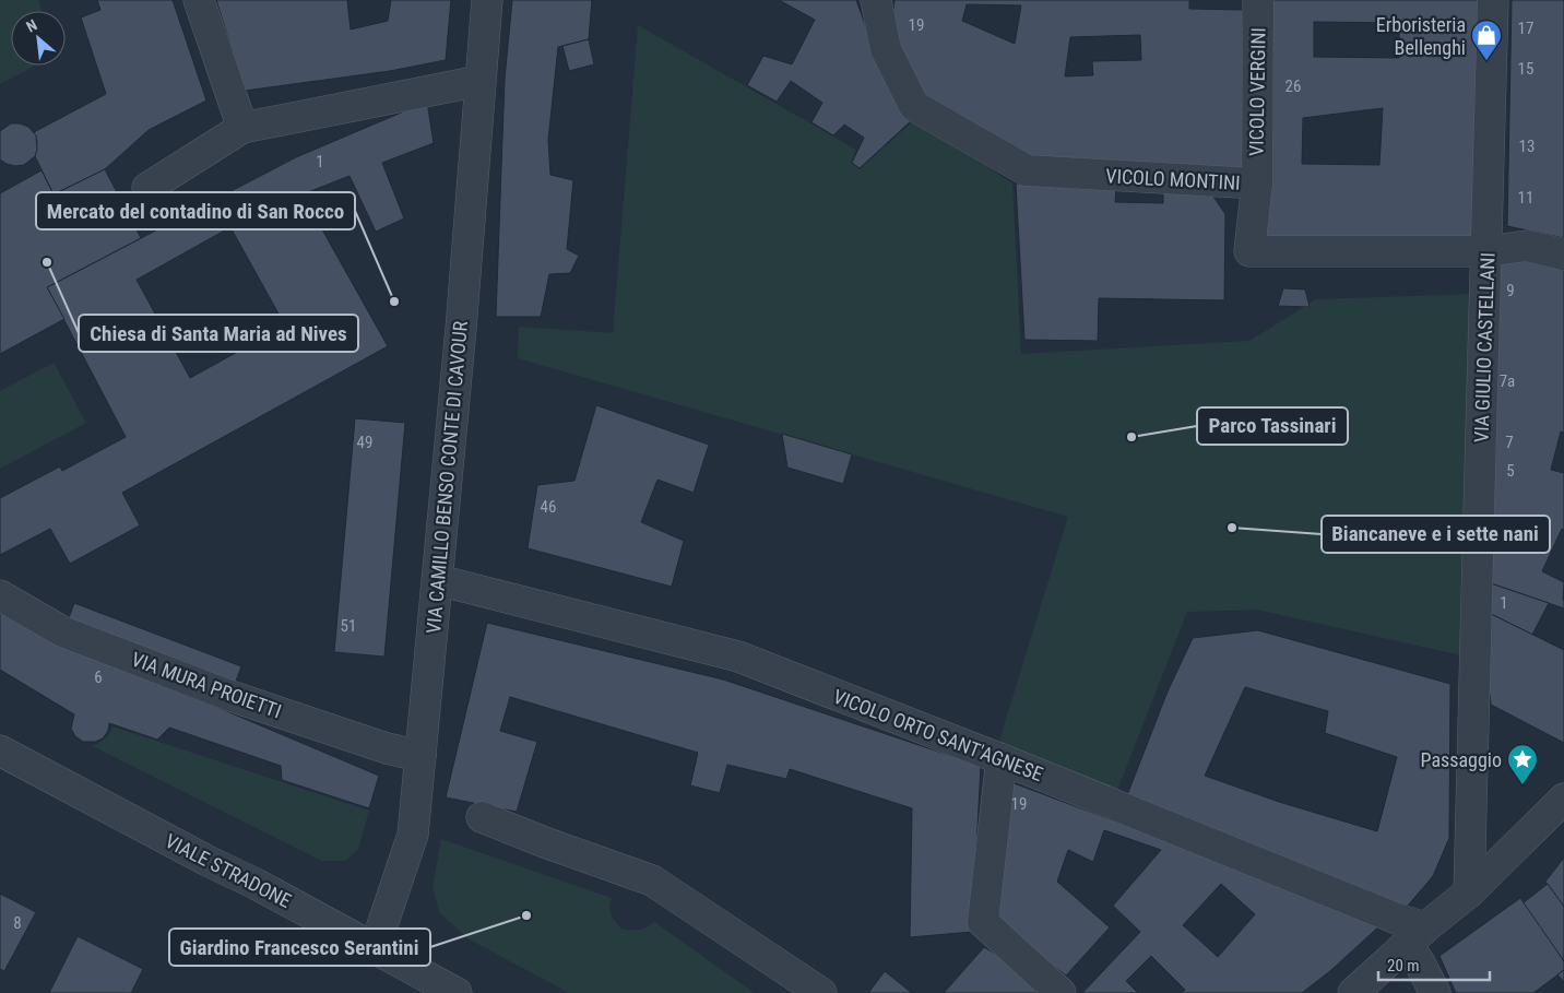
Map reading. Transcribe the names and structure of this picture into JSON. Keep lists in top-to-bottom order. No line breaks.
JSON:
{"streets":{"street":["VICOLO VERGINI","VICOLO MONTINI","VIA GIULIO CASTELLANI","VIA CAMILLO BENSO CONTE DI CAVOUR","VIA MURA PROIETTI","VICOLO ORTO SANT'AGNESE","VIALE STRADONE"]},"crossings":[["VICOLO VERGINI","VICOLO MONTINI"],["VICOLO MONTINI","VIA GIULIO CASTELLANI"],["VIA CAMILLO BENSO CONTE DI CAVOUR","VIA MURA PROIETTI"],["VIA CAMILLO BENSO CONTE DI CAVOUR","VICOLO ORTO SANT'AGNESE"],["VIA CAMILLO BENSO CONTE DI CAVOUR","VIALE STRADONE"]],"places":{"shop":["Erboristeria Bellenghi"],"other":["Chiesa di Santa Maria ad Nives","Mercato del contadino di San Rocco","Parco Tassinari","Biancaneve e i sette nani","Giardino Francesco Serantini"],"place":["Passaggio"]},"house_numbers":["19","17","15","26","13","1","11","9","7a","49","7","5","46","1","51","6","19","8"],"scale_bar":"20 m","north":"top left"}
